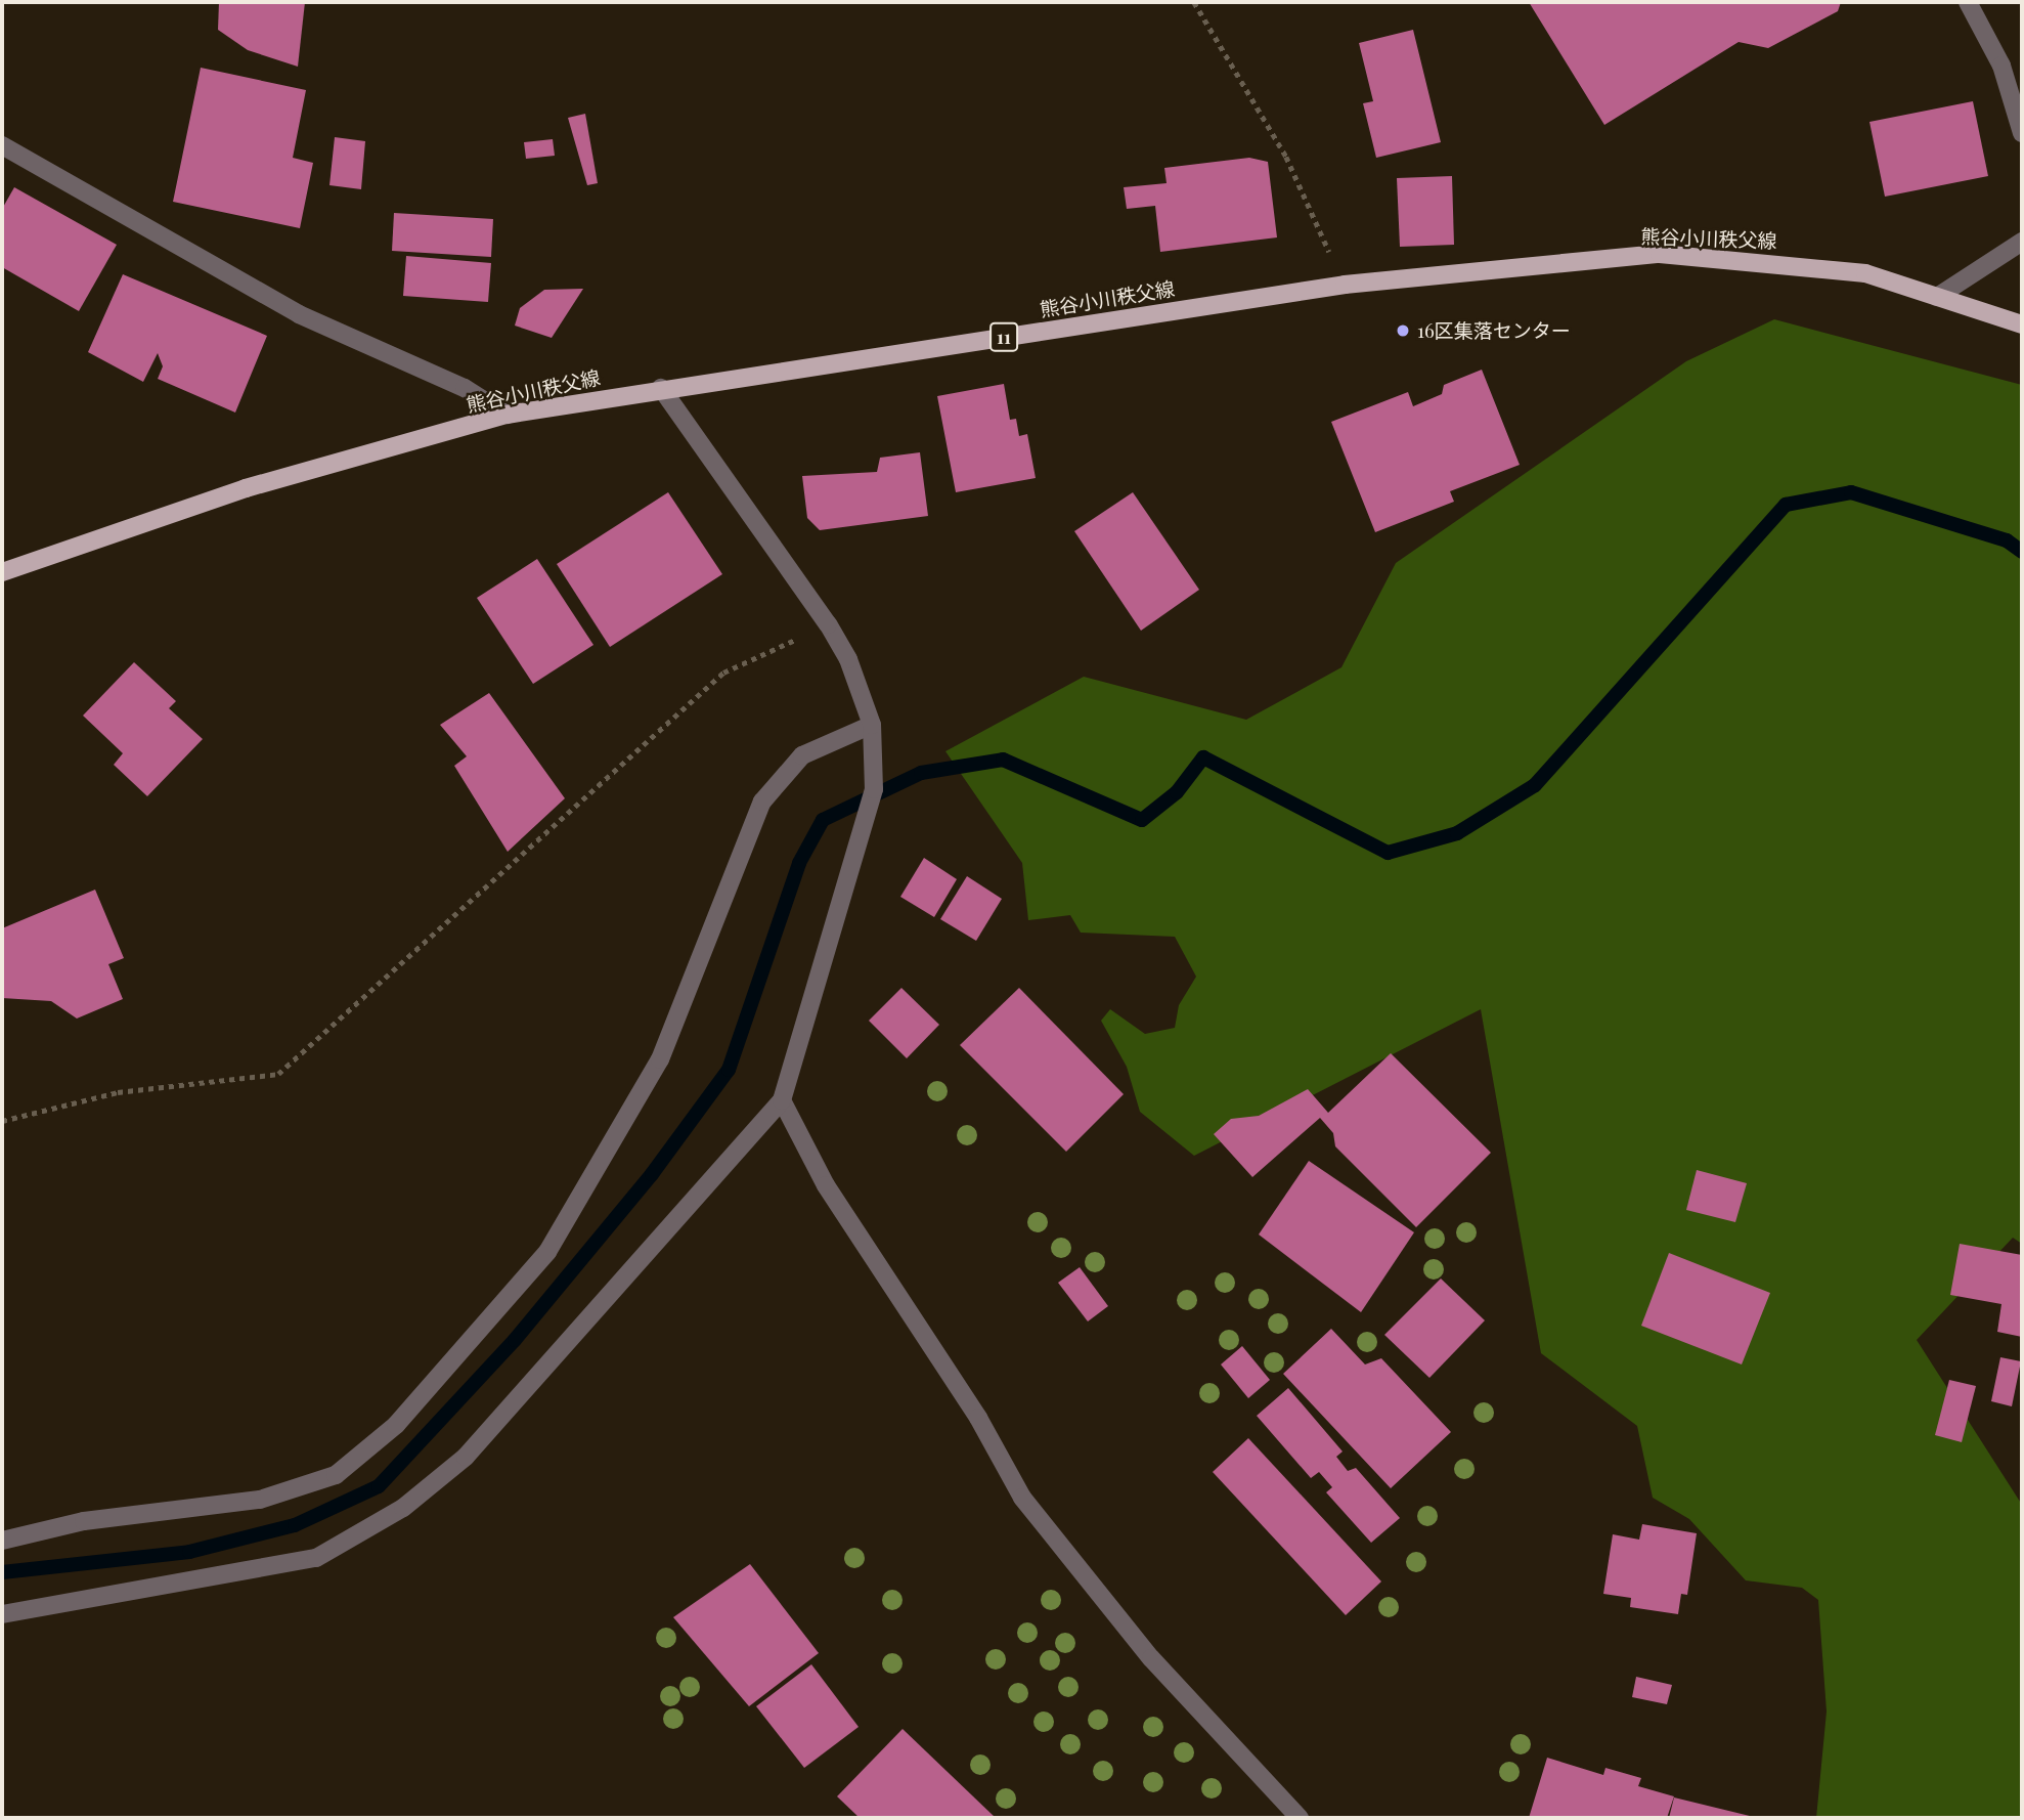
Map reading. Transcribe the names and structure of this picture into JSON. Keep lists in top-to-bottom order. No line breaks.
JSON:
{"streets":{"main road":["熊谷小川秩父線","11"]},"places":["16区集落センター"]}
